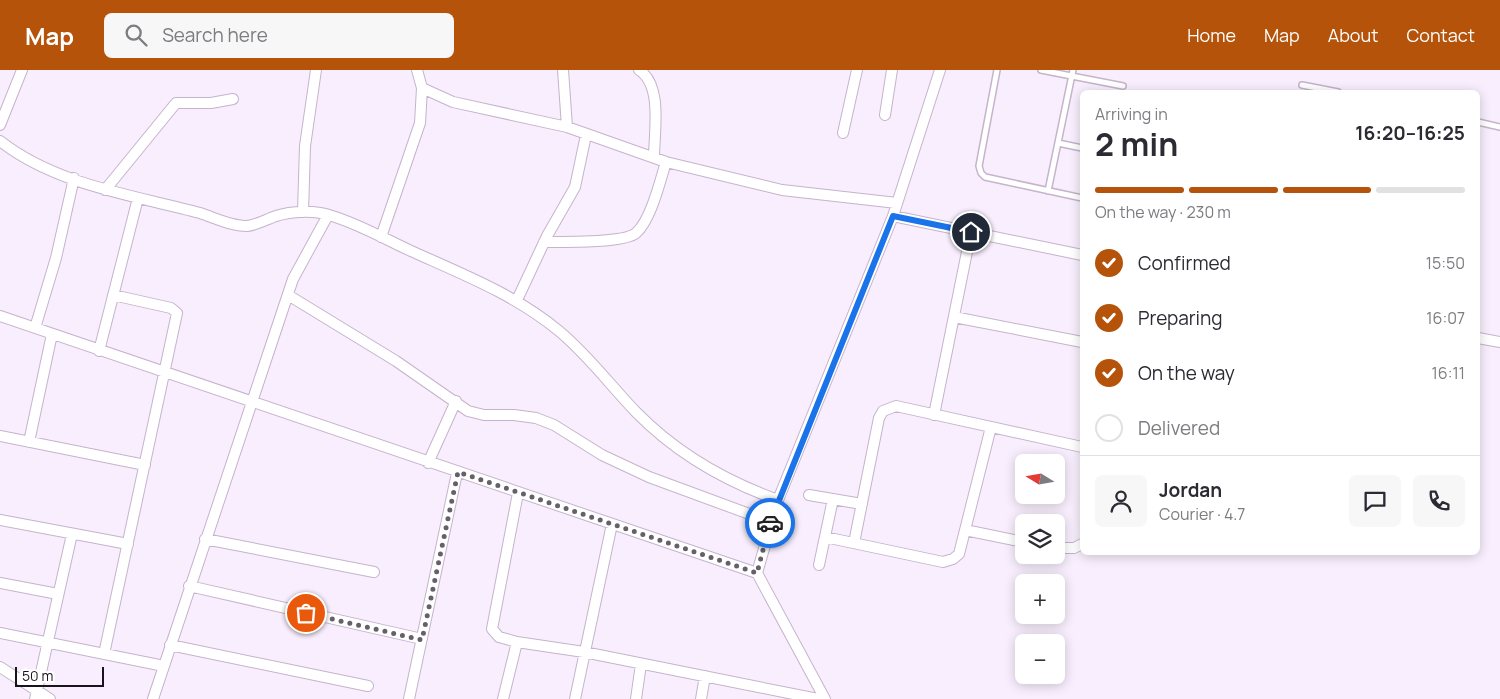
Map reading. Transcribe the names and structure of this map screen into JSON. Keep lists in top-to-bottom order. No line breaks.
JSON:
{"scale_bar":"50 m","north":"left","page":{"header":"Map","search":"Search here","nav":["Home","Map","About","Contact"],"heading":["2 min","Arriving in","16:20–16:25"],"panel":["Jordan","Courier · 4.7"],"bar":"On the way · 230 m","list":[["Confirmed","15:50"],["Preparing","16:07"],["On the way","16:11"],"Delivered"],"map_buttons":["+","−"],"scale":"50 m"}}
